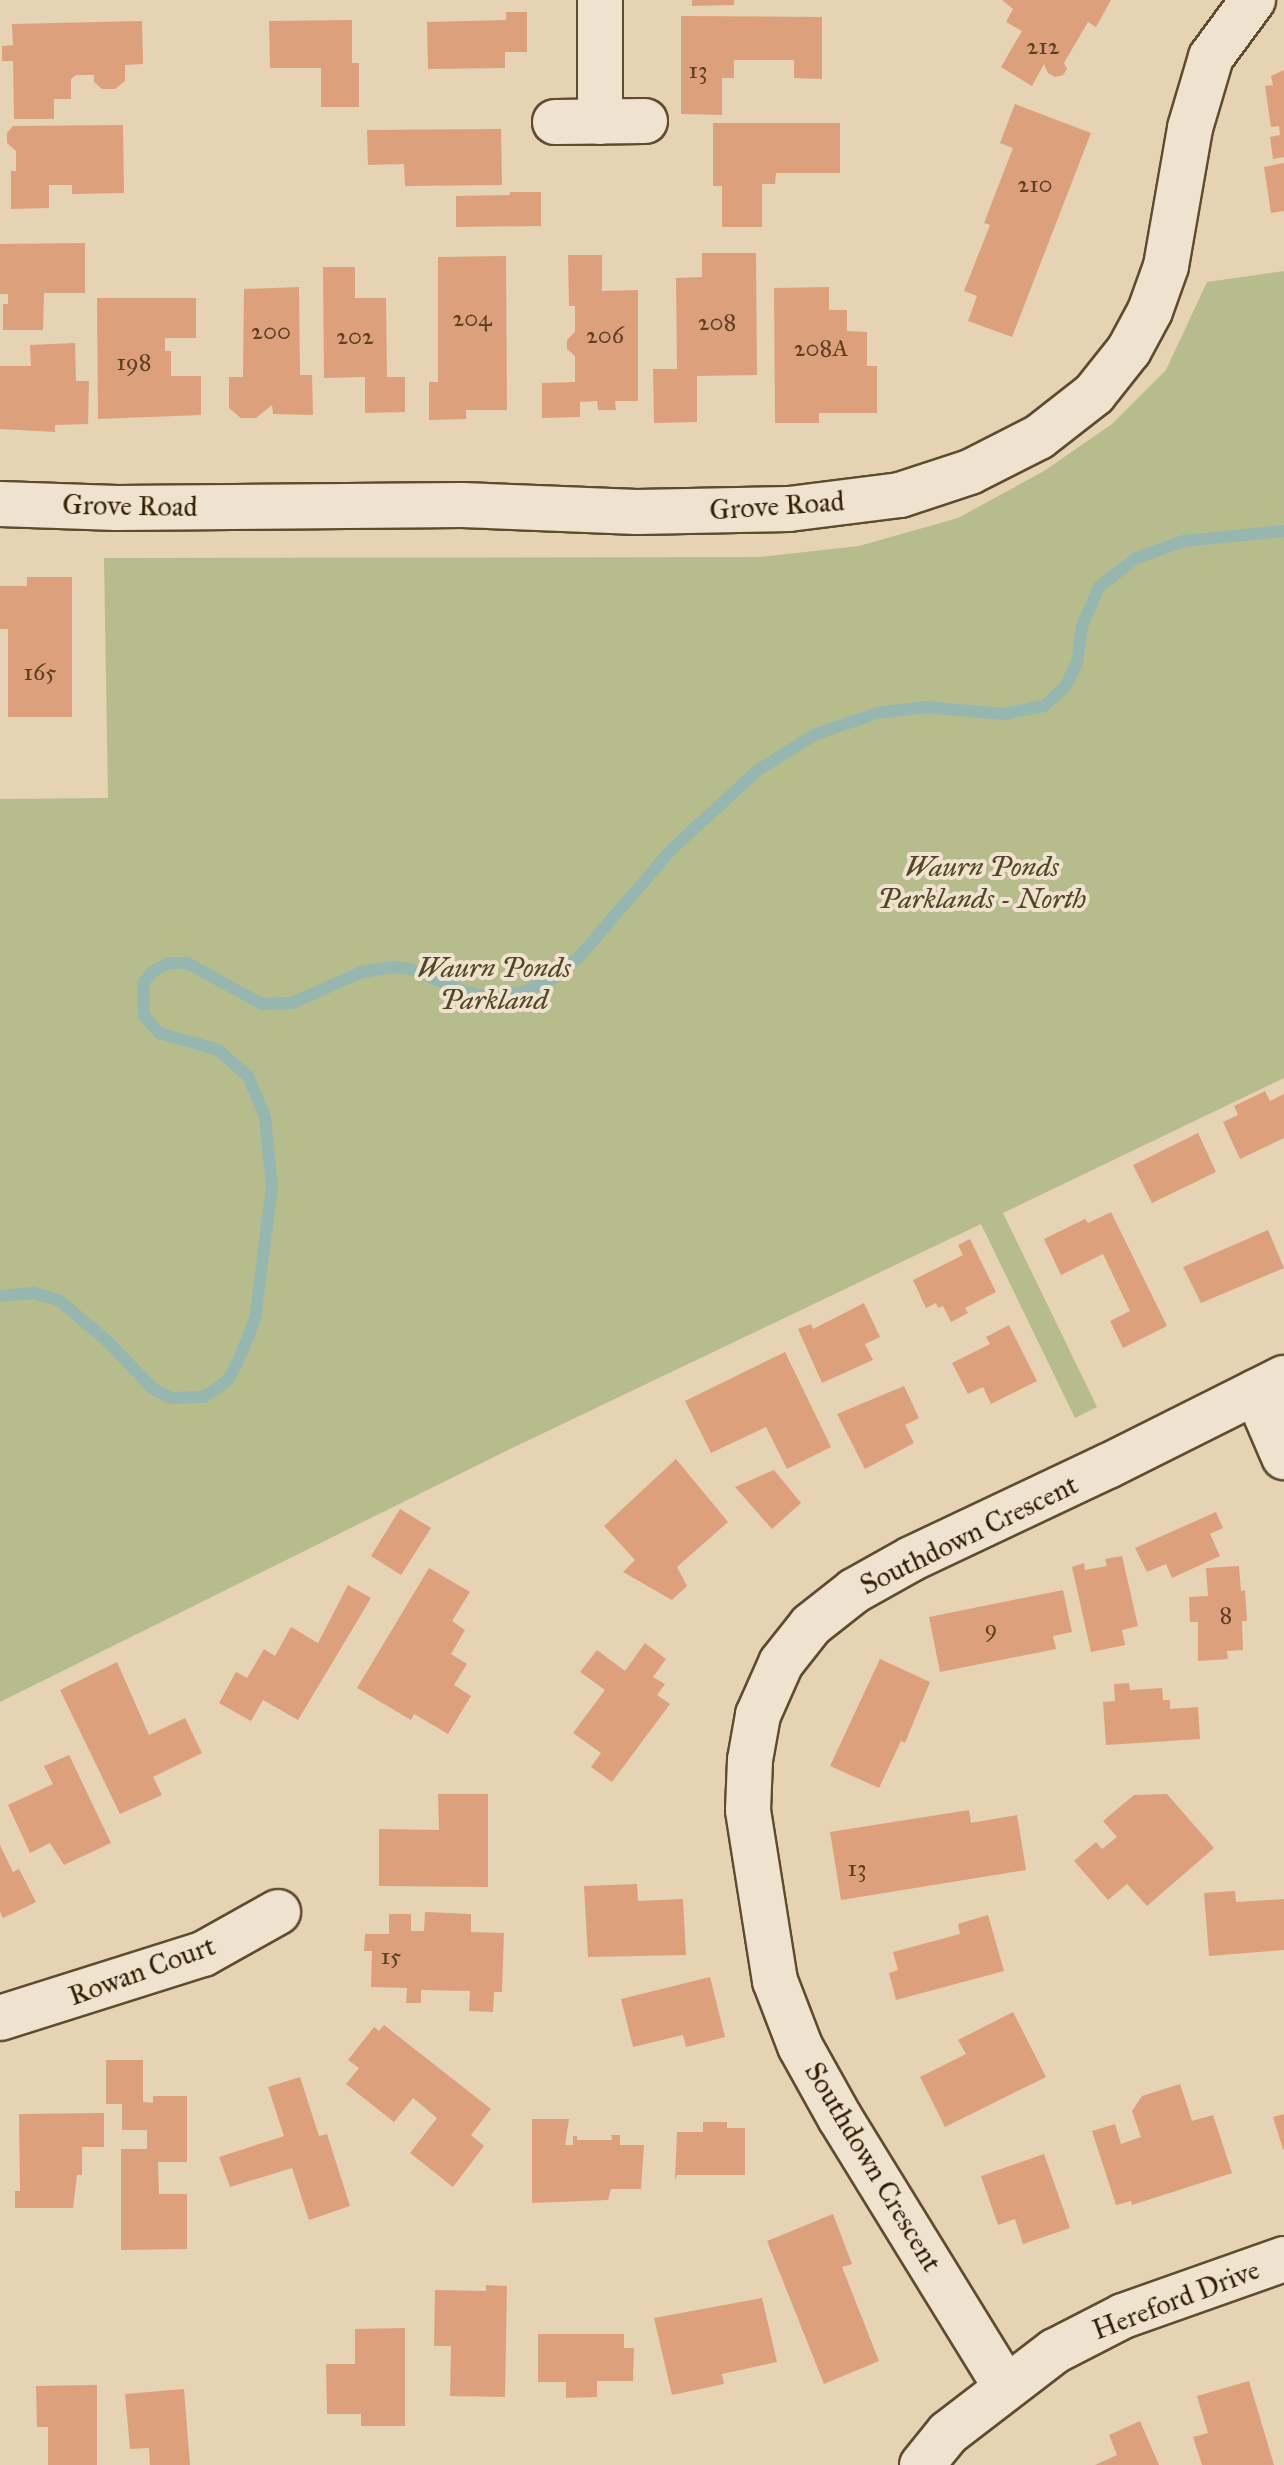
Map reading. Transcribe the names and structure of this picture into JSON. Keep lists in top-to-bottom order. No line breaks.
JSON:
{"streets":{"street":["Grove Road","Southdown Crescent","Rowan Court","Hereford Drive"]},"crossings":[["Southdown Crescent","Hereford Drive"]],"parks":["Waurn Ponds Parklands - North","Waurn Ponds Parkland"],"house_numbers":["212","13","210","204","208","200","206","202","208A","198","165","8","9","13","15"]}
